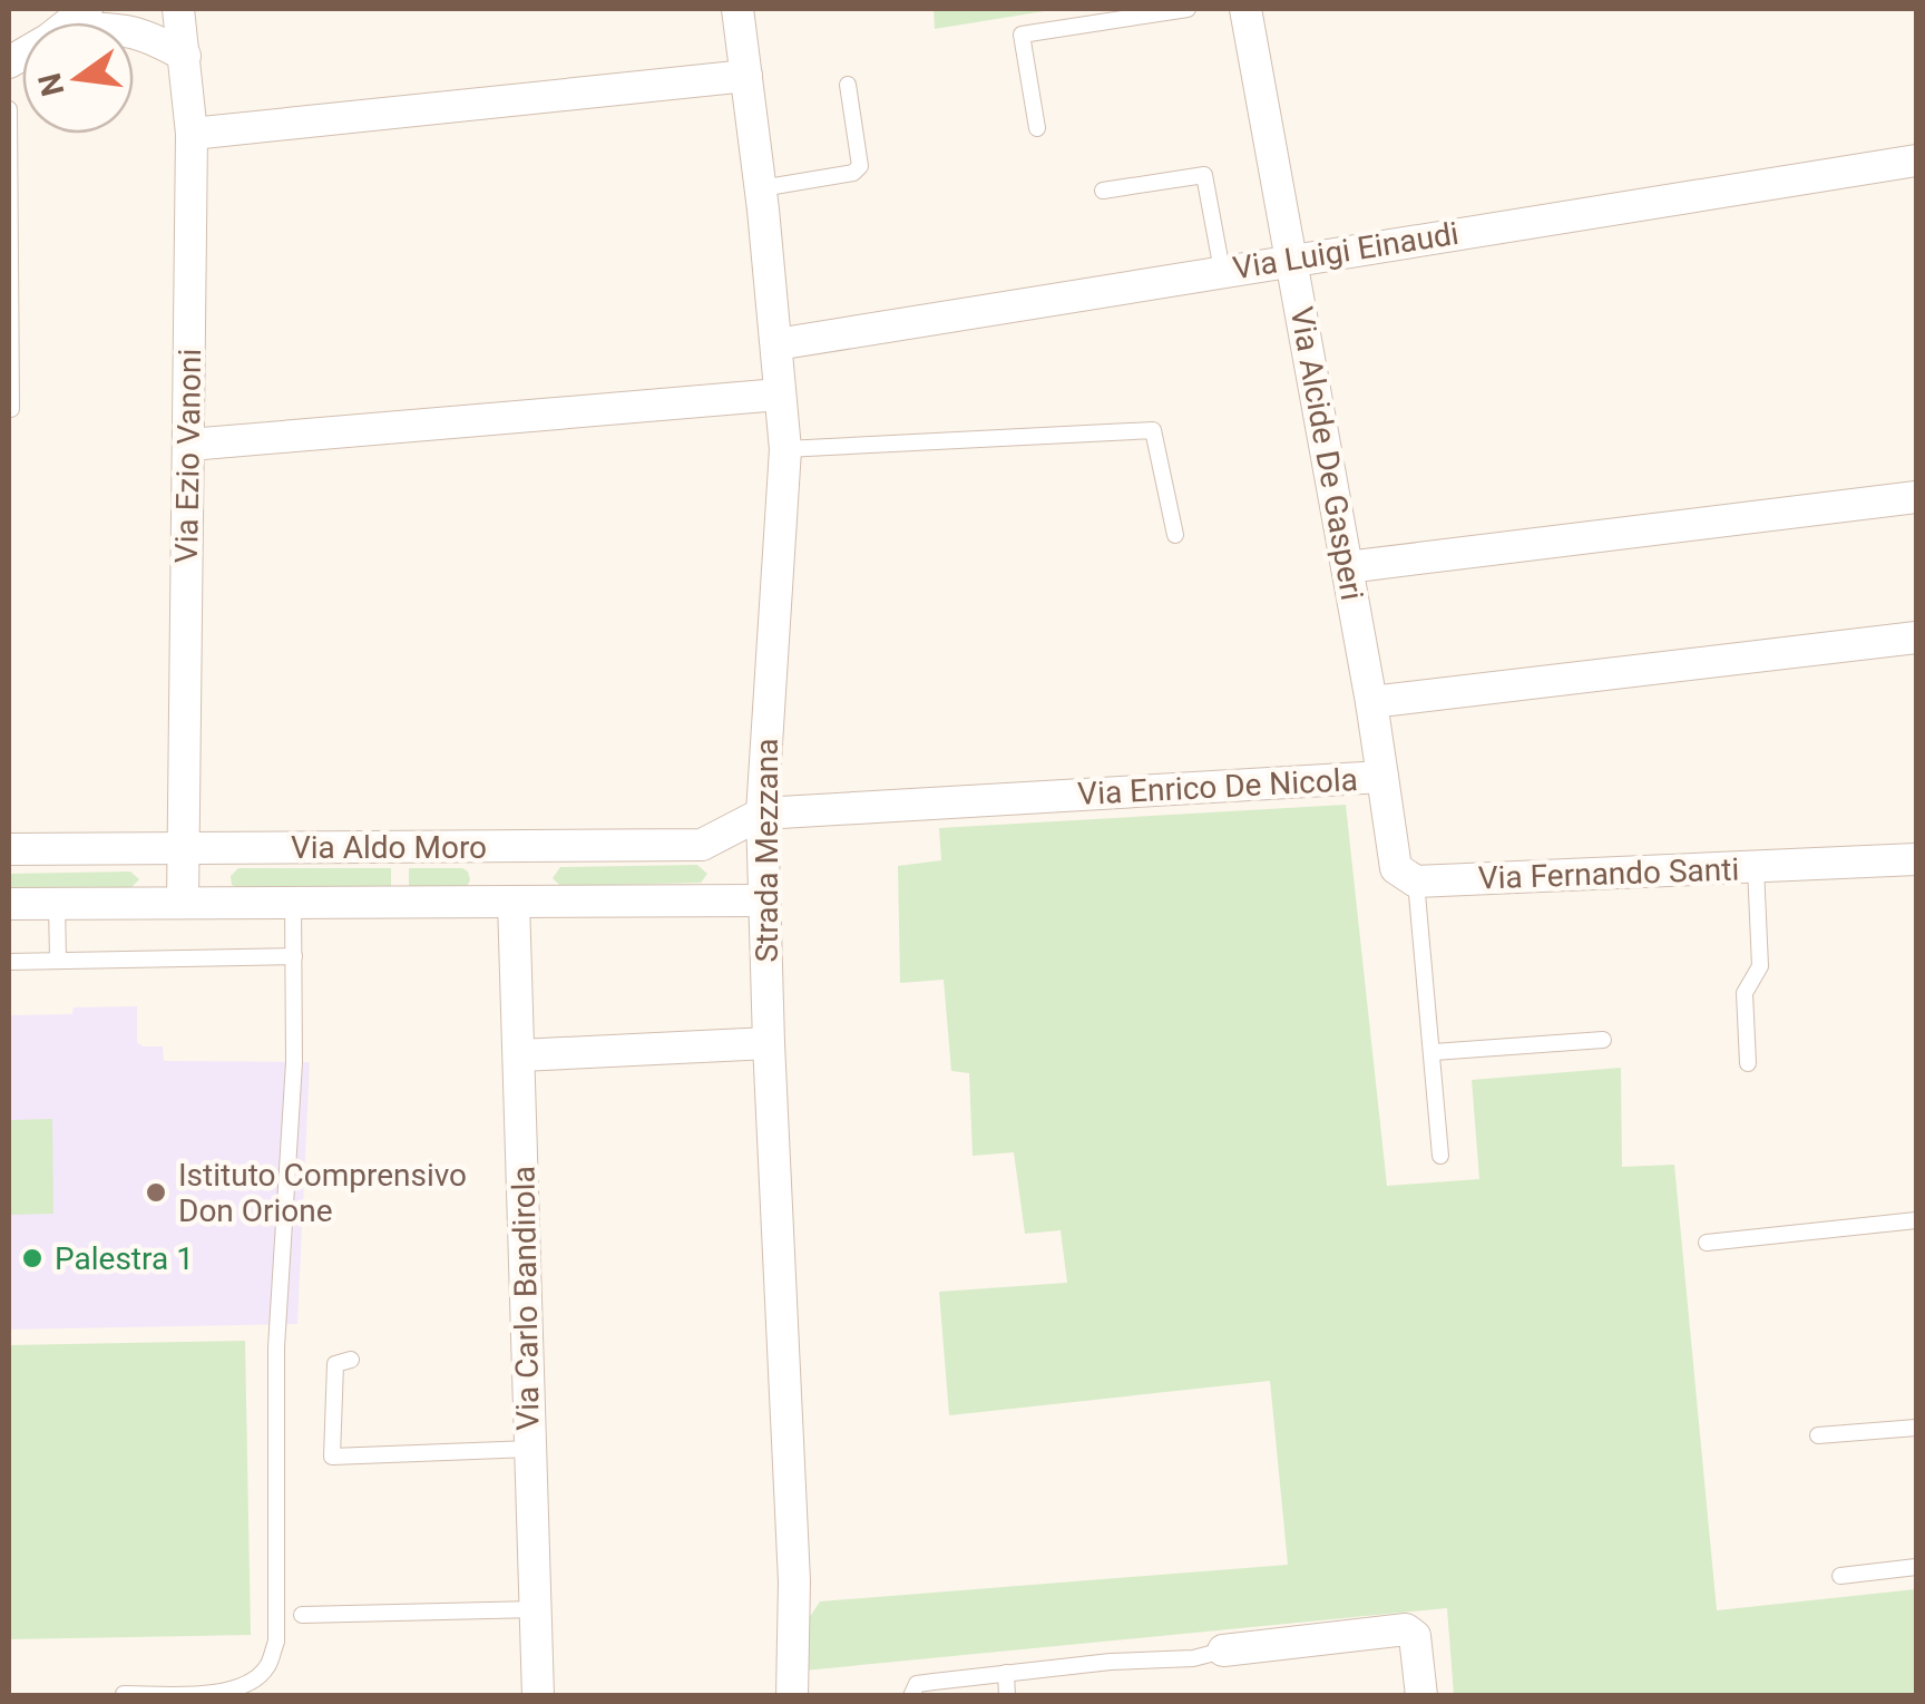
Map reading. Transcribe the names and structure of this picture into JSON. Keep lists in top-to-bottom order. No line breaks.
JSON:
{"streets":{"street":["Via Luigi Einaudi","Via Alcide De Gasperi","Via Ezio Vanoni","Via Enrico De Nicola","Via Aldo Moro","Strada Mezzana","Via Fernando Santi","Via Carlo Bandirola"]},"crossings":[["Via Luigi Einaudi","Via Alcide De Gasperi"],["Via Luigi Einaudi","Strada Mezzana"],["Via Alcide De Gasperi","Via Enrico De Nicola"],["Via Ezio Vanoni","Via Aldo Moro"],["Via Enrico De Nicola","Via Aldo Moro"],["Via Enrico De Nicola","Strada Mezzana"],["Via Aldo Moro","Strada Mezzana"],["Via Aldo Moro","Via Carlo Bandirola"]],"places":["Istituto Comprensivo Don Orione","Palestra 1"],"north":"left"}
